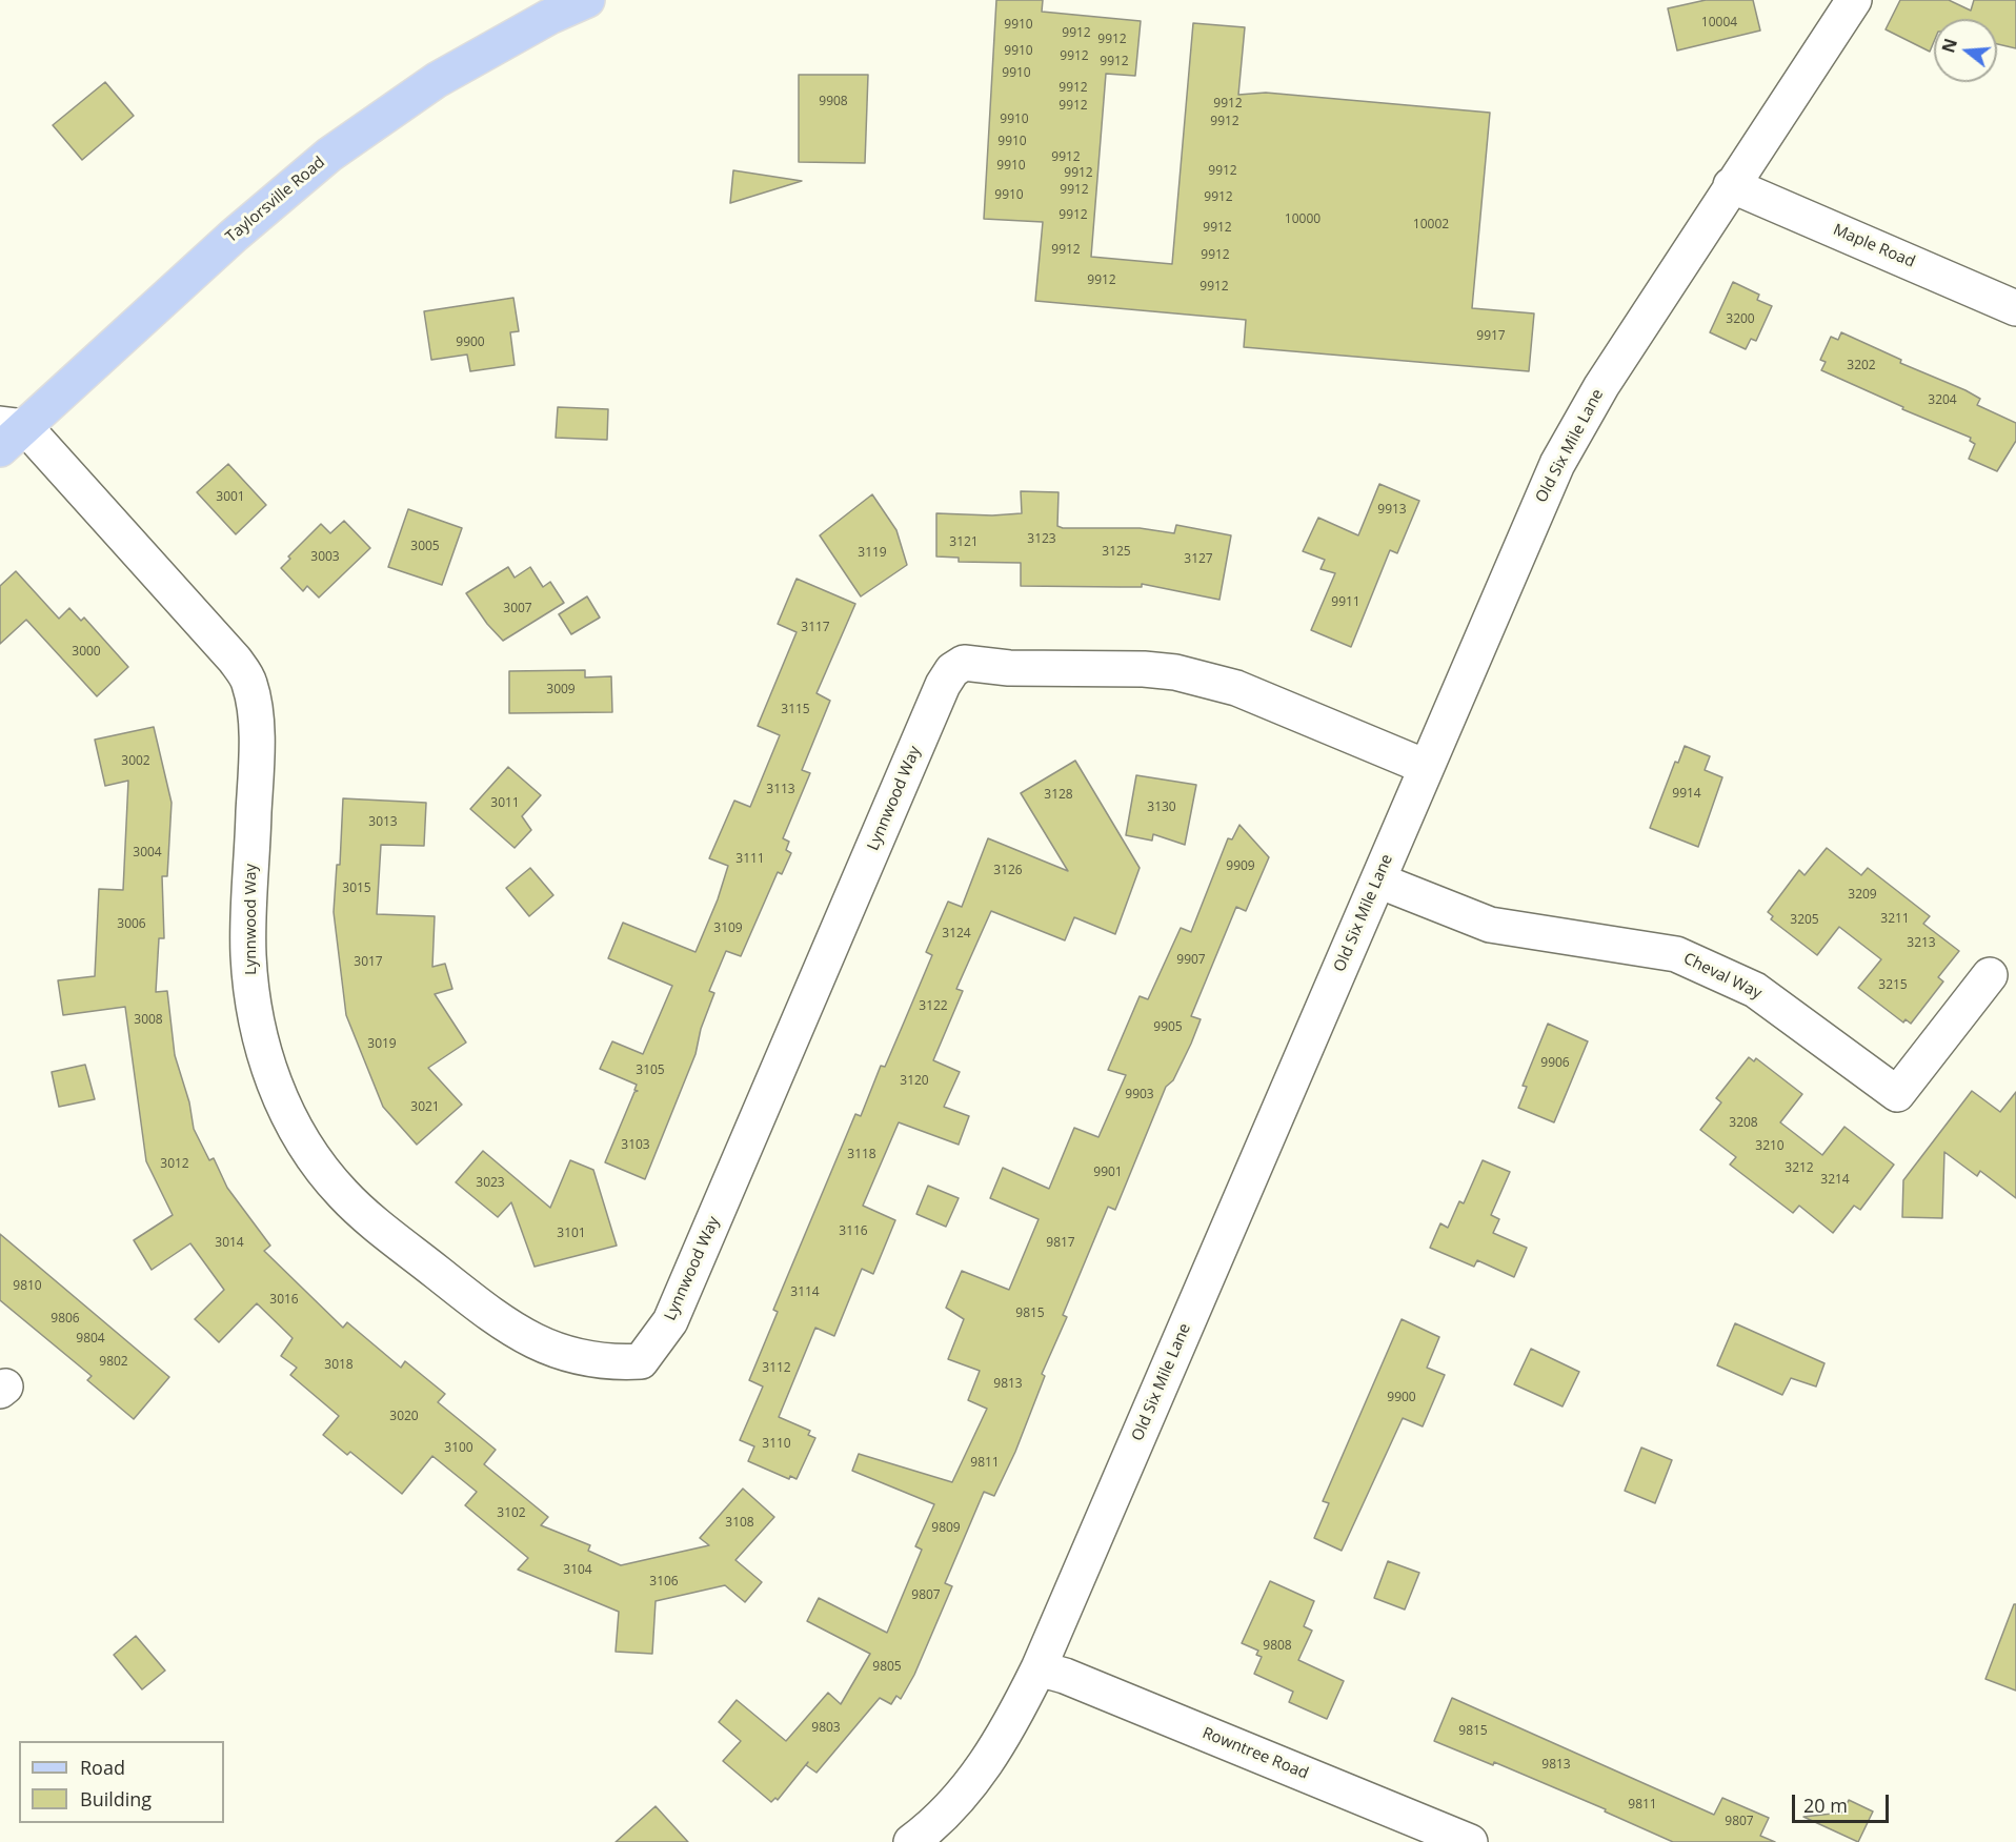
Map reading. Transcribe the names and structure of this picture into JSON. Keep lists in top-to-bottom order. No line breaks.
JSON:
{"streets":{"main road":["Taylorsville Road"],"street":["Maple Road","Old Six Mile Lane","Lynnwood Way","Cheval Way","Rowntree Road"]},"crossings":[["Taylorsville Road","Lynnwood Way"],["Maple Road","Old Six Mile Lane"],["Old Six Mile Lane","Lynnwood Way"],["Old Six Mile Lane","Cheval Way"],["Old Six Mile Lane","Rowntree Road"]],"house_numbers":["10004","9910","9912","9912","9910","9912","9912","9910","9912","9908","9912","9912","9910","9912","9910","9912","9910","9912","9912","9912","9910","9912","9912","10000","10002","9912","9912","9912","9912","9912","3200","9917","9900","3202","3204","3001","9913","3123","3121","3005","3125","3119","3003","3127","9911","3007","3117","3000","3009","3115","3002","3113","9914","3128","3011","3130","3013","3004","3111","9909","3126","3015","3209","3211","3205","3006","3109","3124","3213","9907","3017","3215","3122","3008","9905","3019","9906","3105","3120","9903","3021","3208","3103","3210","3118","3012","3212","9901","3214","3023","3116","3101","3014","9817","9810","3114","3016","9815","9806","9804","9802","3018","3112","9813","9900","3020","3110","3100","9811","3102","3108","9809","3104","3106","9807","9808","9805","9803","9815","9813","9811","9807"],"legend":["Road","Building"],"scale_bar":"20 m","north":"left"}
